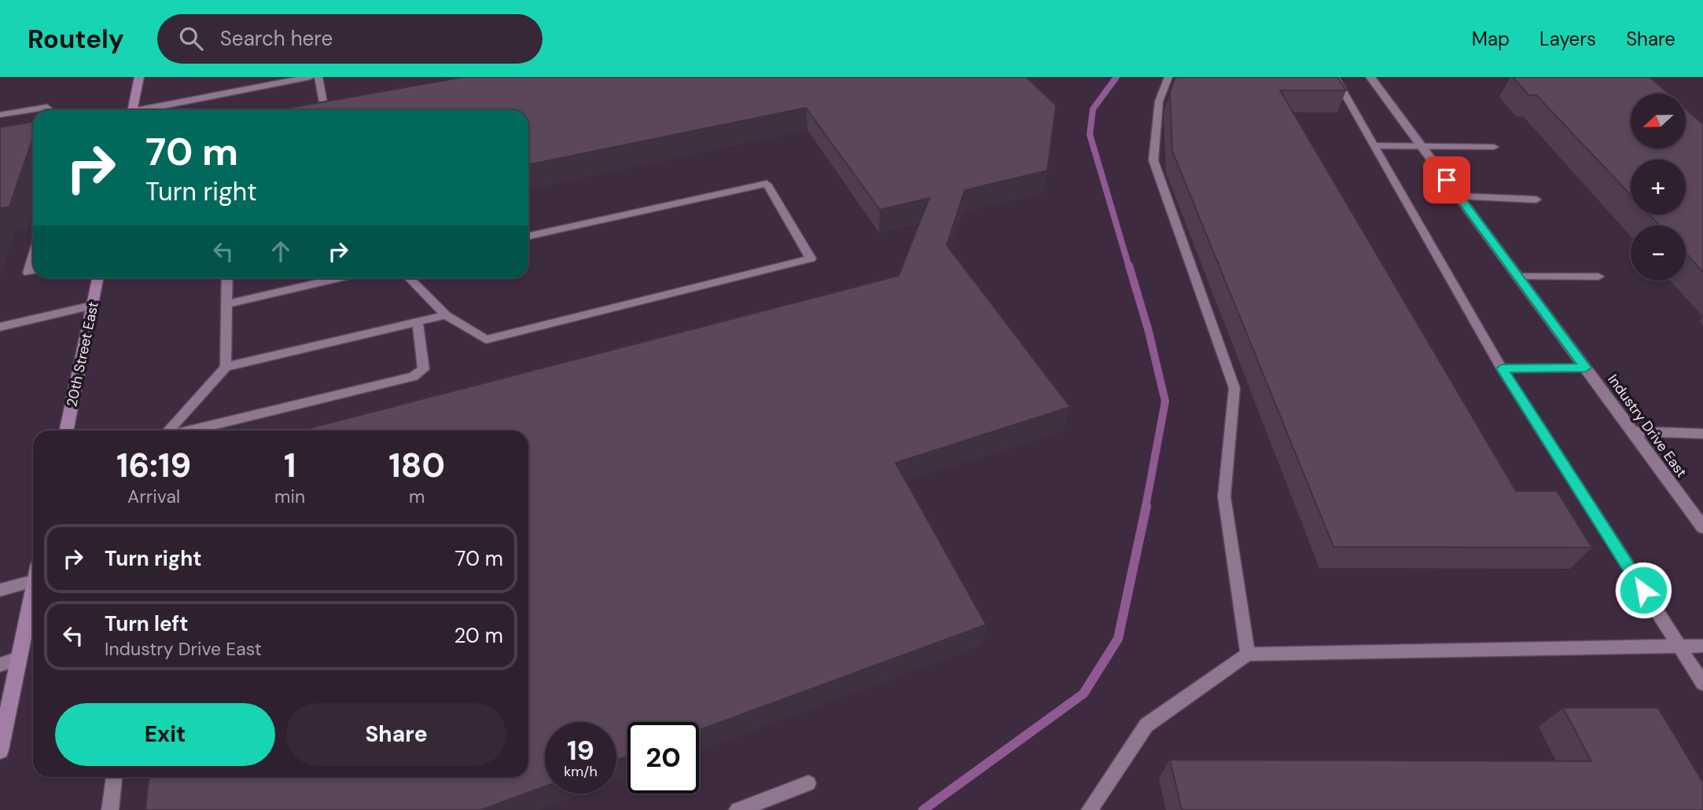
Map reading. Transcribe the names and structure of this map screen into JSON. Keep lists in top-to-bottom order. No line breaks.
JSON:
{"streets":{"main road":["20th Street East"],"street":["Industry Drive East"]},"north":"left","page":{"header":"Routely","search":"Search here","nav":["Map","Layers","Share"],"map_buttons":["+","−"],"turn":["70 m","Turn right"],"eta":["16:19","Arrival","1","min","180","m"],"list":[{"name":"Turn right","value":"70 m"},{"name":"Turn left","note":"Industry Drive East","value":"20 m"}],"buttons":["Exit","Share"],"speed":"19 km/h","limit":"20"}}
